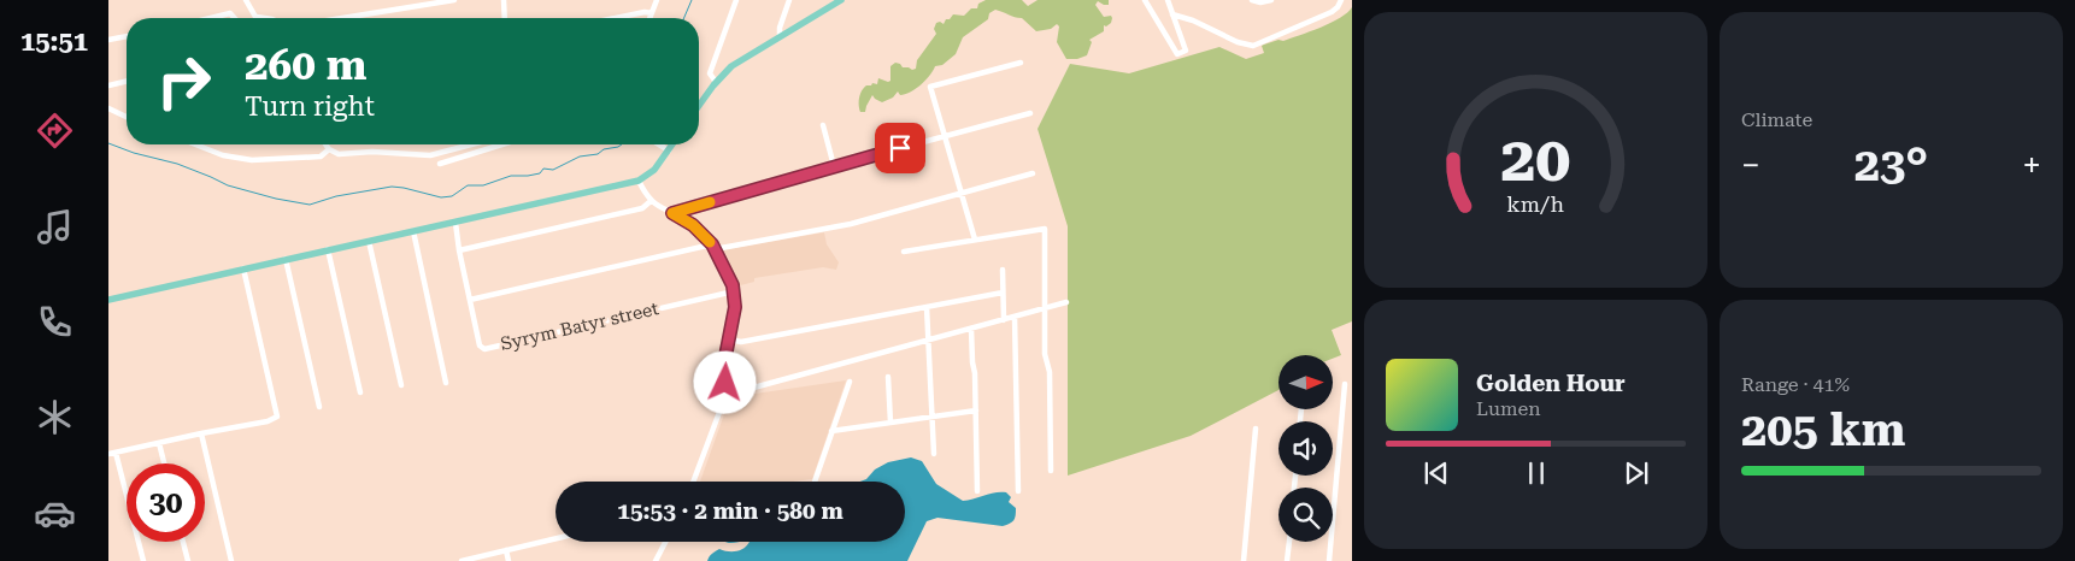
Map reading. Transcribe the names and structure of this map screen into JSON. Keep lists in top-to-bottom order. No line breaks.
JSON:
{"streets":{"street":["Syrym Batyr street"]},"north":"right","page":{"tabs":"15:51","tile":["Climate",["Range · 41%","205 km"]],"turn":["260 m","Turn right"],"heat":["−","23°","+"],"song":["Golden Hour","Lumen"],"limit":"30","trip":"15:53 · 2 min · 580 m","gauge":["20","km/h"]}}
